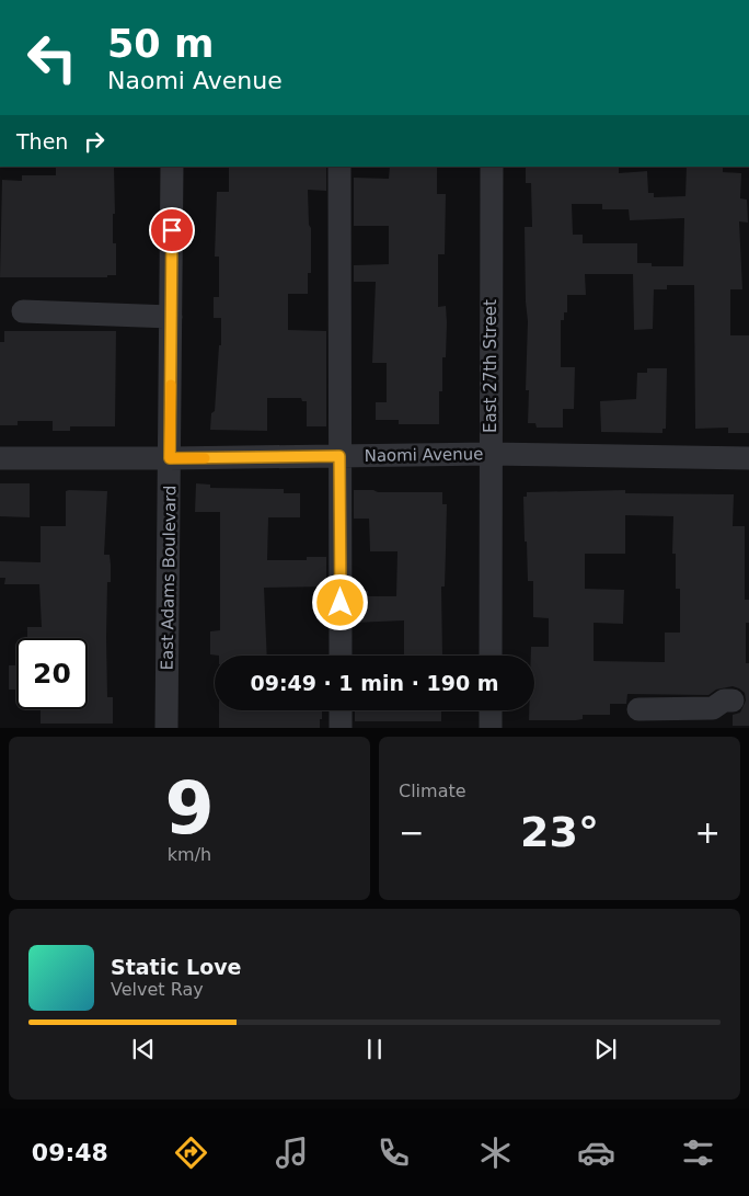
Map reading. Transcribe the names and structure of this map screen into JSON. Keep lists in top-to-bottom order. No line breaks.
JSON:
{"streets":{"street":["East 27th Street","Naomi Avenue","East Adams Boulevard"]},"crossings":[["East 27th Street","Naomi Avenue"],["Naomi Avenue","East Adams Boulevard"]],"page":{"turn":["50 m","Naomi Avenue"],"then":"Then","limit":"20","trip":"09:49 · 1 min · 190 m","tile":[["9","km/h"],"Climate"],"heat":["−","23°","+"],"song":["Static Love","Velvet Ray"],"tabs":"09:48"}}
